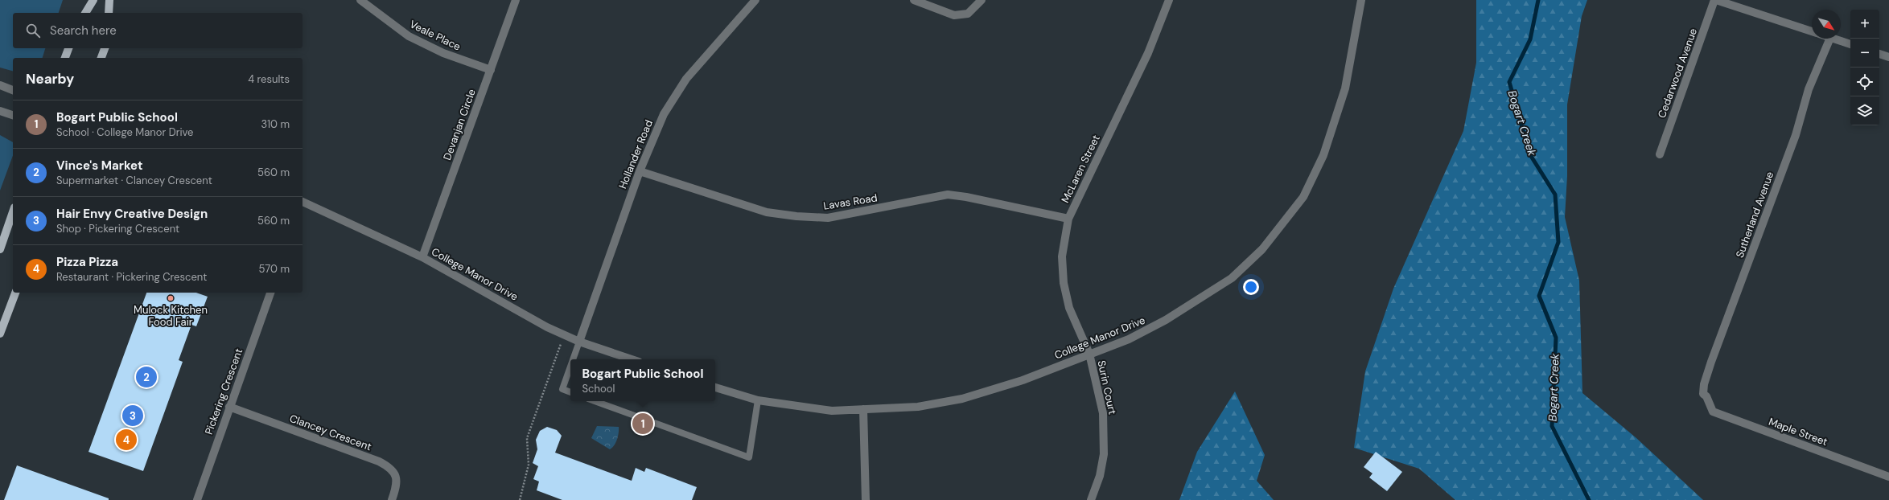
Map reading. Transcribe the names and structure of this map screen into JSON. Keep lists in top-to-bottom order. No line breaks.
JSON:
{"streets":{"street":["Veale Place","Cedarwood Avenue","Devanjan Circle","Hollander Road","McLaren Street","Lavas Road","Sutherland Avenue","College Manor Drive","Surin Court","Pickering Crescent","Maple Street","Clancey Crescent"]},"crossings":[["Veale Place","Devanjan Circle"],["Devanjan Circle","College Manor Drive"],["Hollander Road","Lavas Road"],["Hollander Road","College Manor Drive"],["McLaren Street","Lavas Road"],["McLaren Street","College Manor Drive"],["McLaren Street","Surin Court"],["Sutherland Avenue","Maple Street"],["College Manor Drive","Surin Court"],["Pickering Crescent","Clancey Crescent"]],"water":["Bogart Creek"],"places":["Mulock Kitchen Food Fair"],"north":"bottom right","page":{"map_buttons":["+","−"],"search":"Search here","heading":["Nearby","4 results"],"list":[{"mark":"1","name":"Bogart Public School","note":"School · College Manor Drive","value":"310 m"},{"mark":"2","name":"Vince's Market","note":"Supermarket · Clancey Crescent","value":"560 m"},{"mark":"3","name":"Hair Envy Creative Design","note":"Shop · Pickering Crescent","value":"560 m"},{"mark":"4","name":"Pizza Pizza","note":"Restaurant · Pickering Crescent","value":"570 m"}],"popup":["Bogart Public School","School"],"pins":["2","3","1","4"]}}
